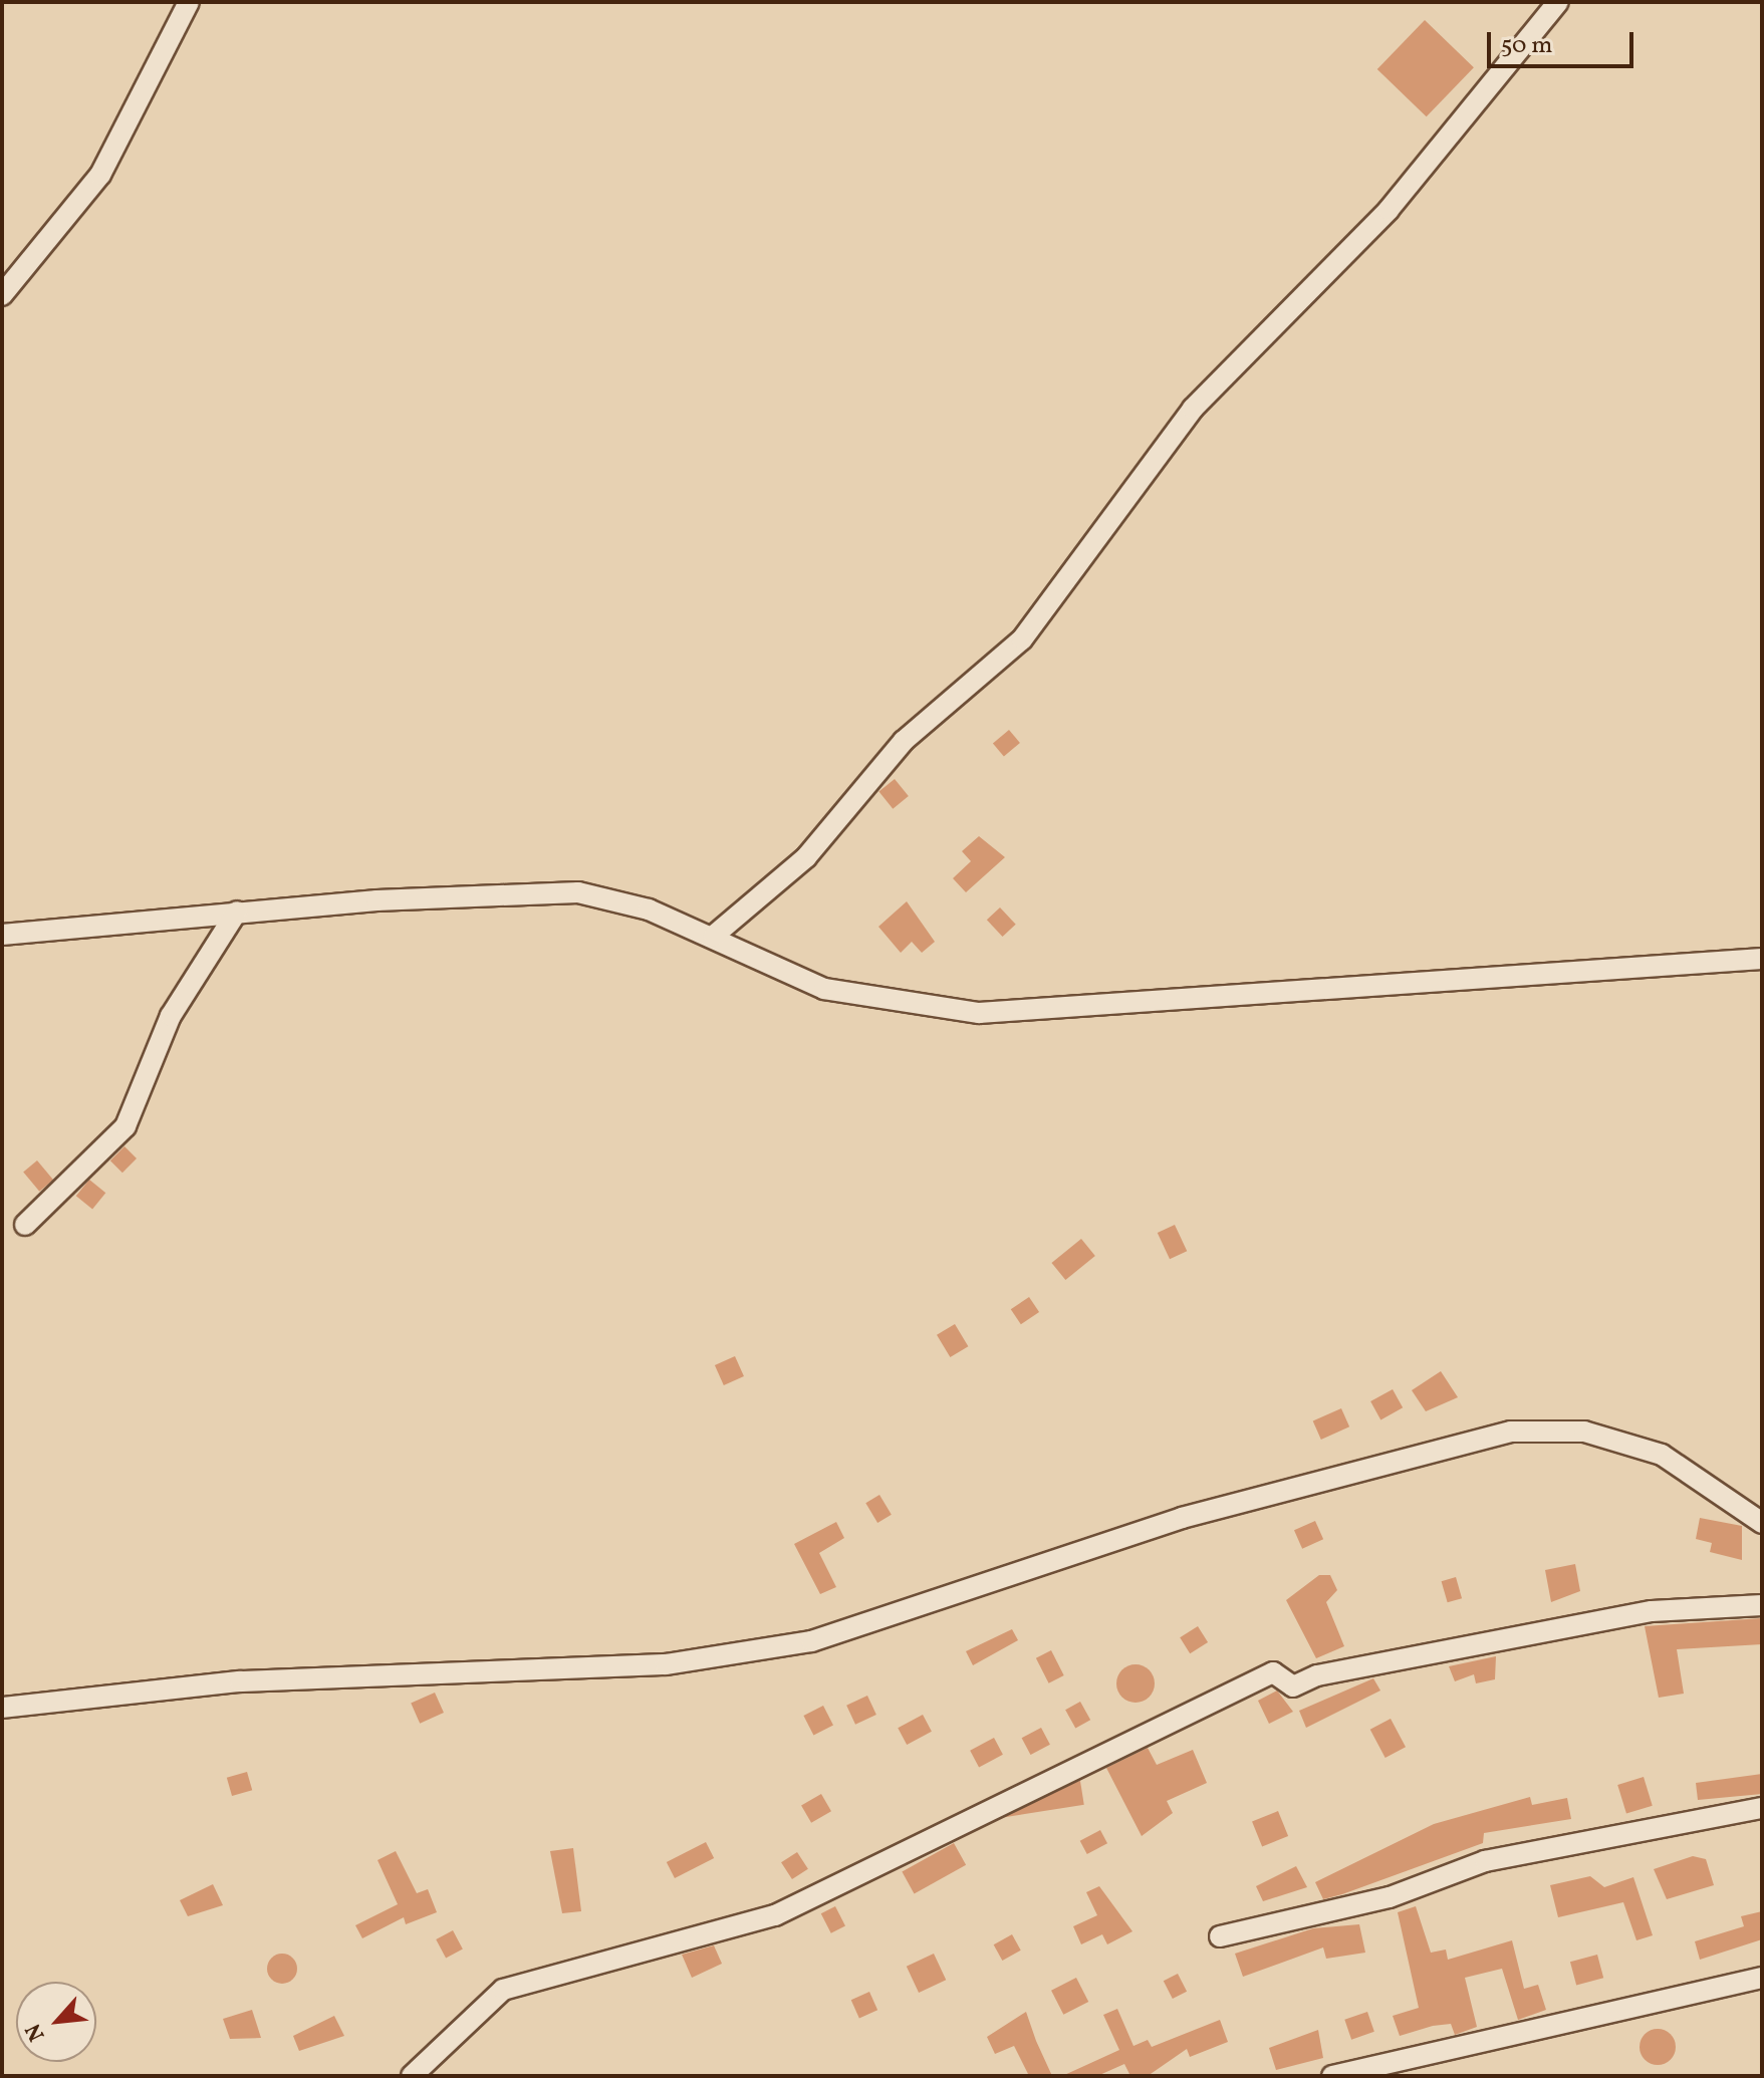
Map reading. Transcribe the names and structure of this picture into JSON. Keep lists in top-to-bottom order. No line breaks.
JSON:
{"scale_bar":"50 m","north":"bottom left"}
